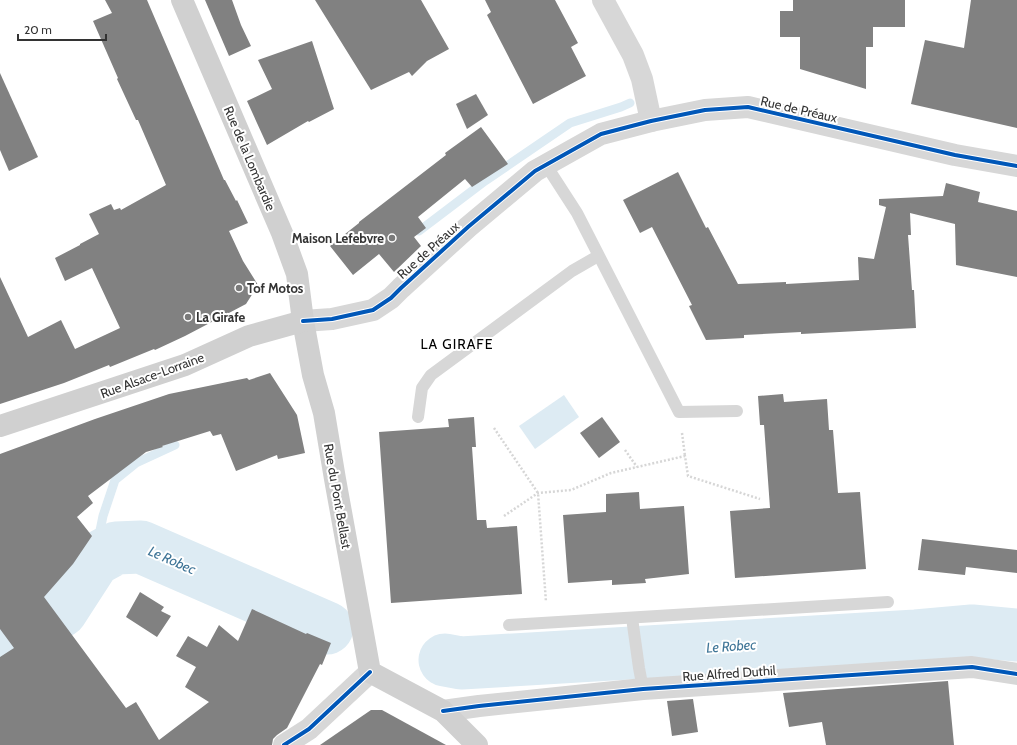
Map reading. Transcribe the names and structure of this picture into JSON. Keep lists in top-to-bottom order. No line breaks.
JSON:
{"streets":{"main road":["Rue de la Lombardie","Rue Alsace-Lorraine","Rue du Pont Bellast"],"street":["Rue de Préaux","Rue Alfred Duthil"]},"crossings":[["Rue de Préaux","Rue de la Lombardie"],["Rue de Préaux","Rue Alsace-Lorraine"],["Rue de Préaux","Rue du Pont Bellast"],["Rue de la Lombardie","Rue Alsace-Lorraine"],["Rue de la Lombardie","Rue du Pont Bellast"],["Rue Alsace-Lorraine","Rue du Pont Bellast"]],"districts":["LA GIRAFE"],"water":["Le Robec"],"places":["Maison Lefebvre","Tof Motos","La Girafe"],"scale_bar":"20 m"}
